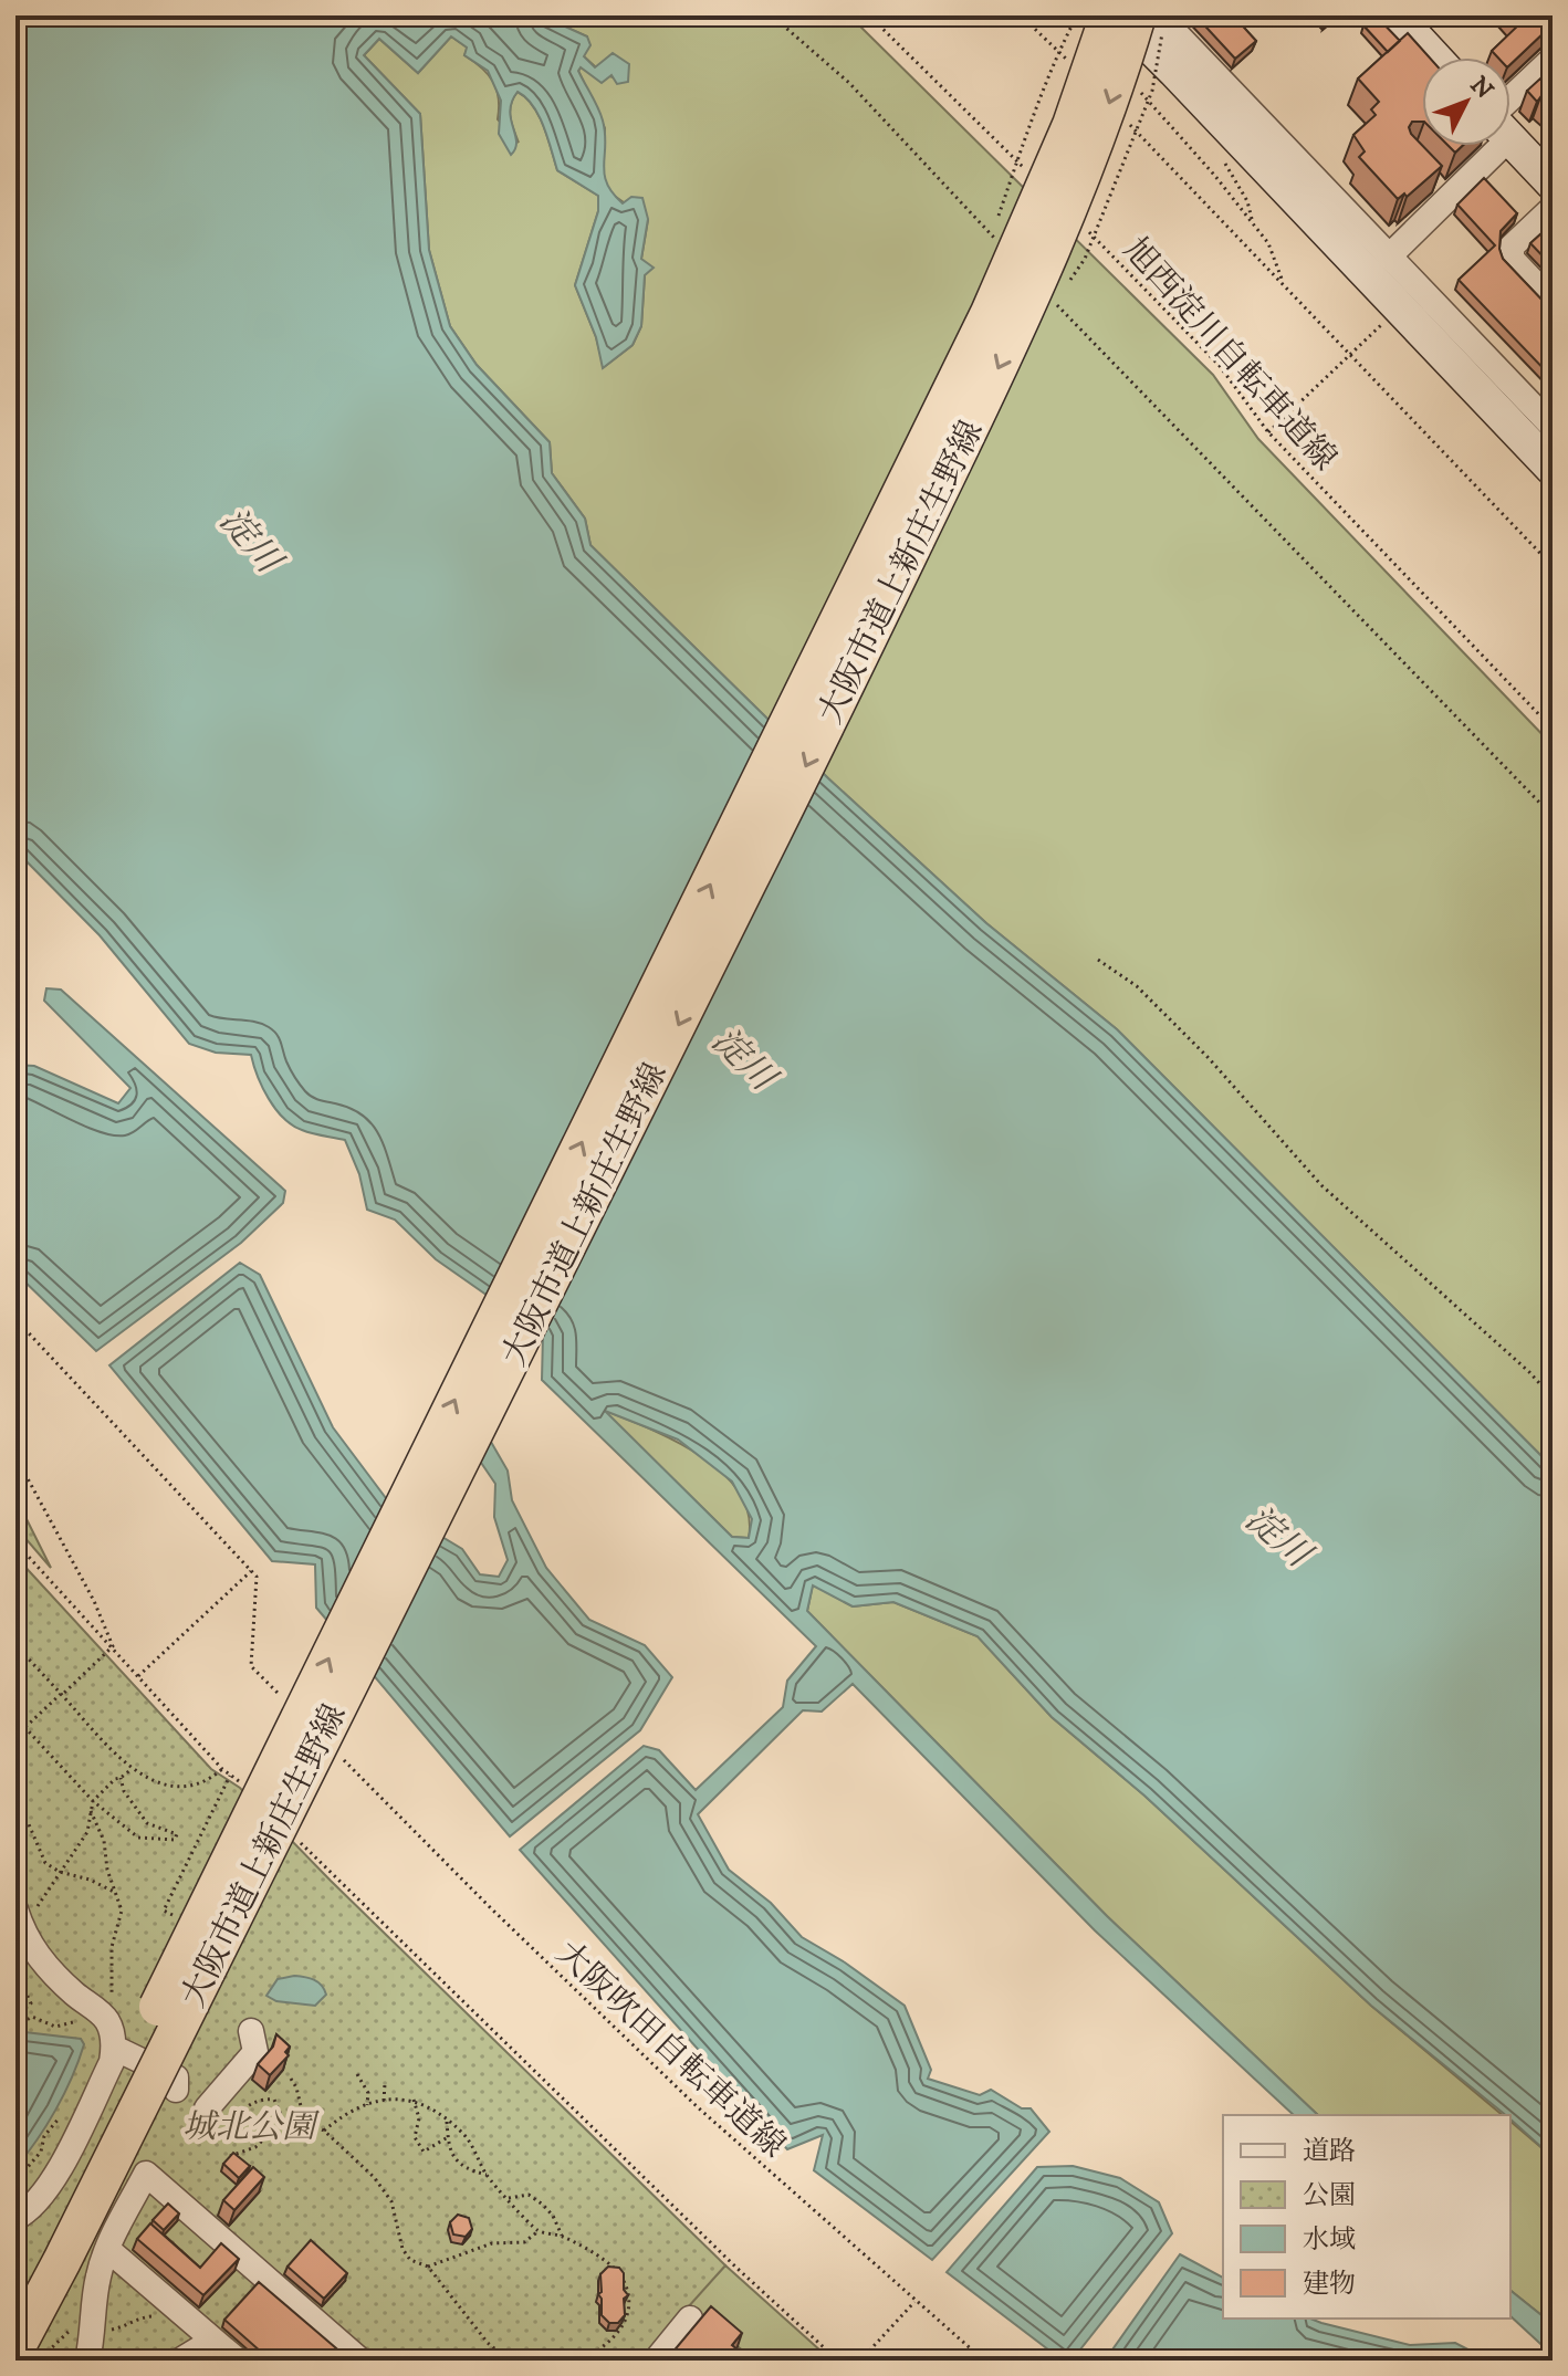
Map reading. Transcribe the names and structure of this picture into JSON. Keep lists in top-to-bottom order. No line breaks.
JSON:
{"streets":{"main road":["大阪市道上新庄生野線"],"path":["旭西淀川自転車道線","大阪吹田自転車道線"]},"water":["淀川"],"parks":["城北公園"],"legend":["道路","公園","水域","建物"],"north":"top right"}
